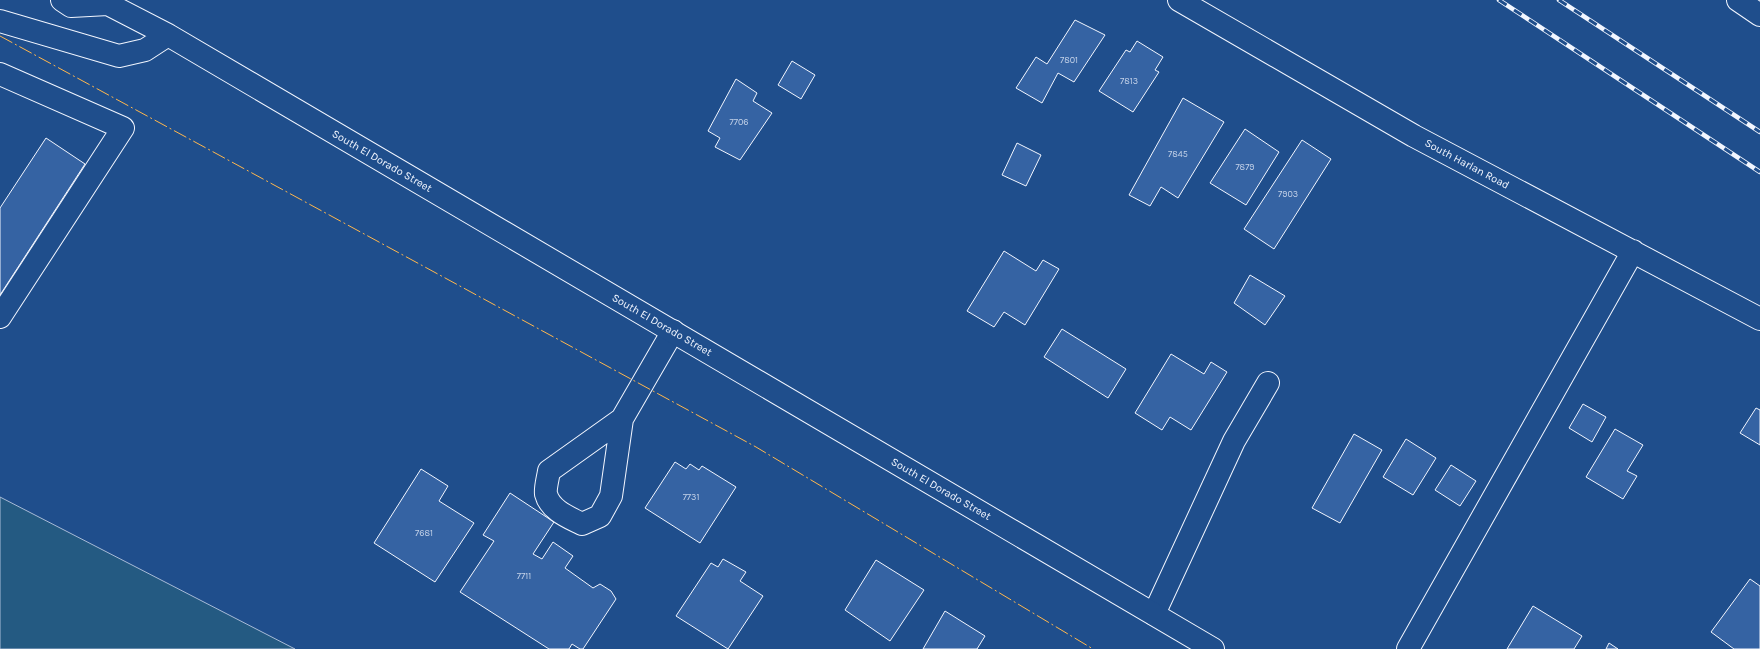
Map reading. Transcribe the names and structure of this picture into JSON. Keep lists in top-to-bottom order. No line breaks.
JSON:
{"streets":{"main road":["South El Dorado Street","South Harlan Road"]},"house_numbers":["7801","7813","7706","7845","7879","7903","7731","7681","7711"]}
